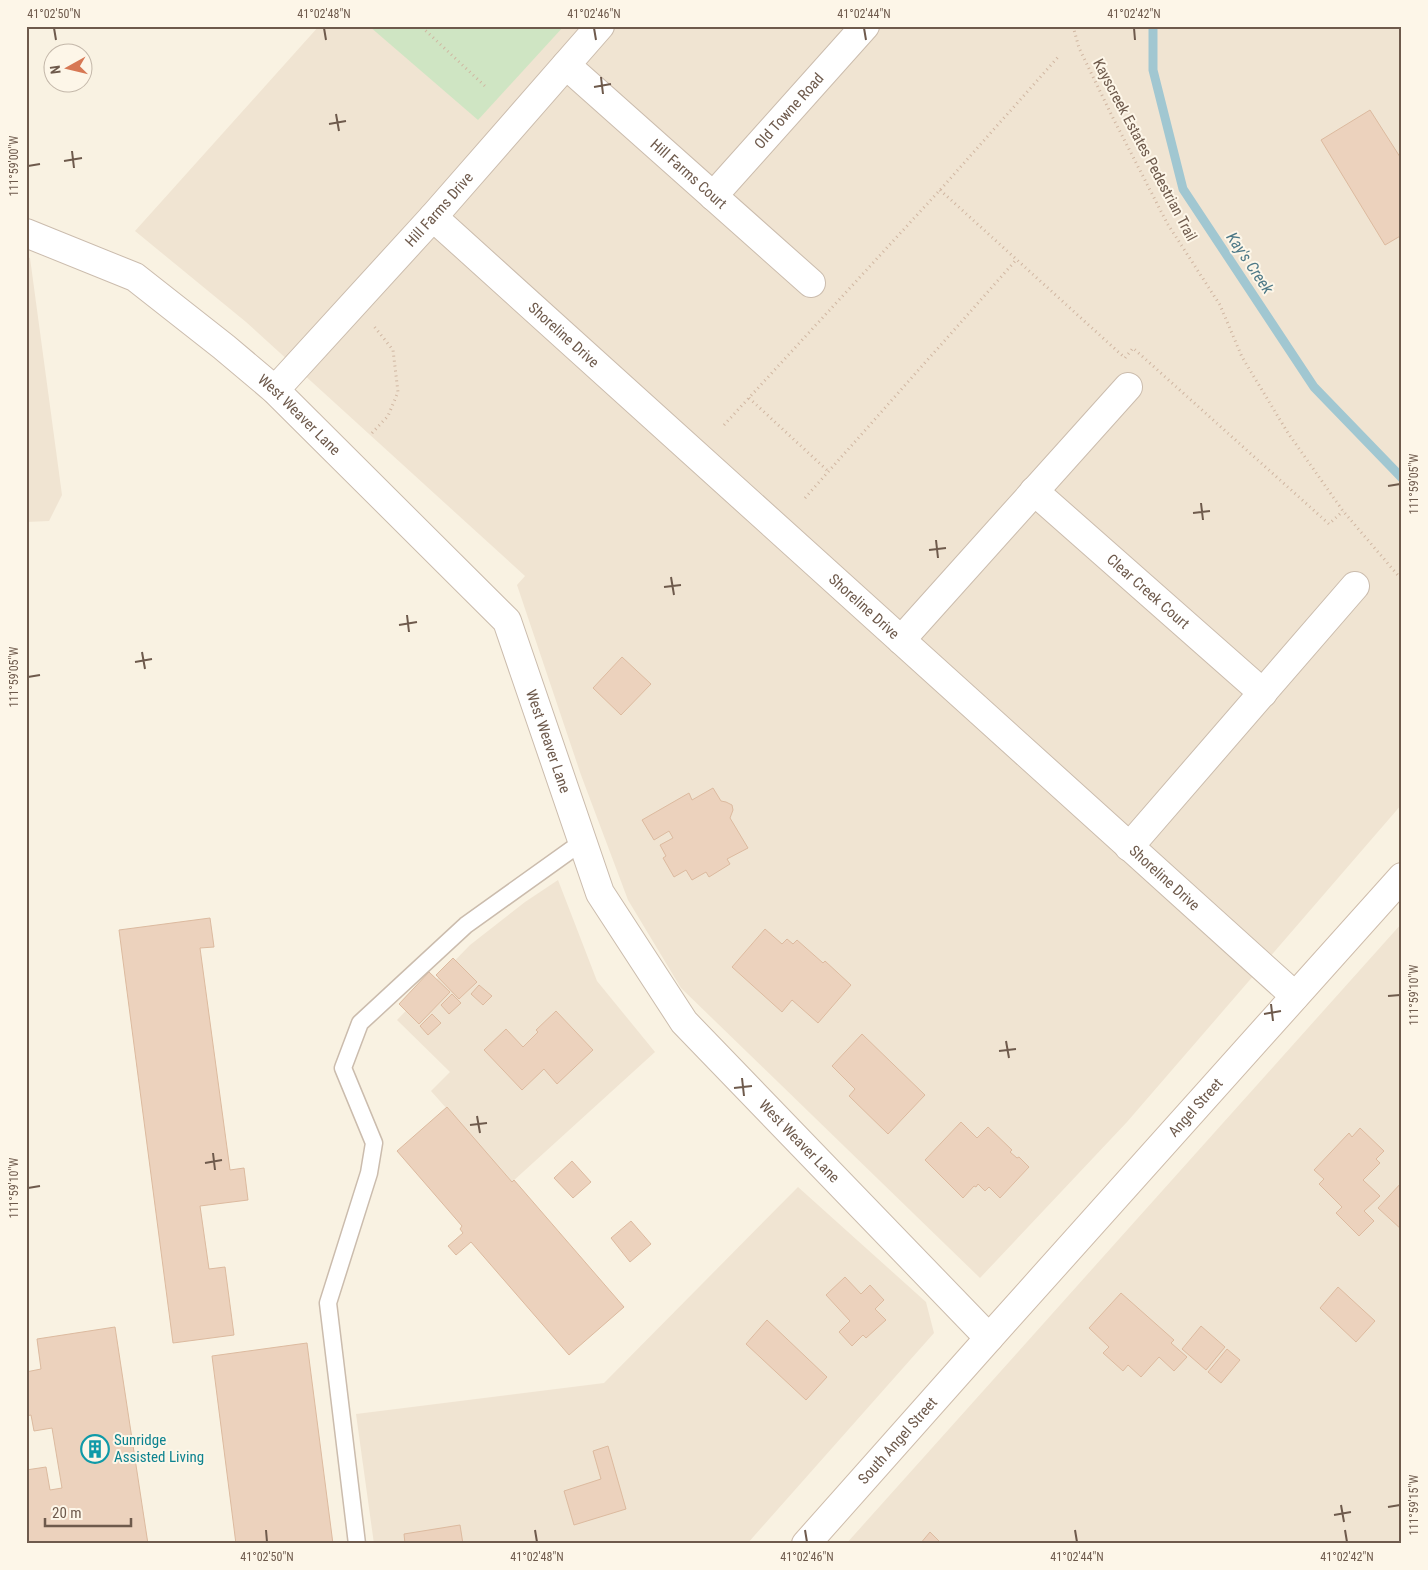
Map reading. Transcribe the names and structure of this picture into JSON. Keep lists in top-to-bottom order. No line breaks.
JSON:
{"streets":{"street":["Old Towne Road","Hill Farms Court","Hill Farms Drive","Shoreline Drive","West Weaver Lane","Clear Creek Court","Angel Street","South Angel Street"],"path":["Kayscreek Estates Pedestrian Trail"]},"crossings":[["Old Towne Road","Hill Farms Court"],["Hill Farms Court","Hill Farms Drive"],["Hill Farms Drive","Shoreline Drive"],["Hill Farms Drive","West Weaver Lane"],["Shoreline Drive","Angel Street"],["West Weaver Lane","Angel Street"],["West Weaver Lane","South Angel Street"],["Angel Street","South Angel Street"]],"water":["Kay's Creek"],"places":{"building":["Sunridge Assisted Living"]},"scale_bar":"20 m","north":"left","coordinates":["41°02'50\"N","41°02'48\"N","41°02'46\"N","41°02'44\"N","41°02'42\"N","111°59'00\"W","111°59'05\"W","111°59'10\"W","111°59'15\"W"]}
